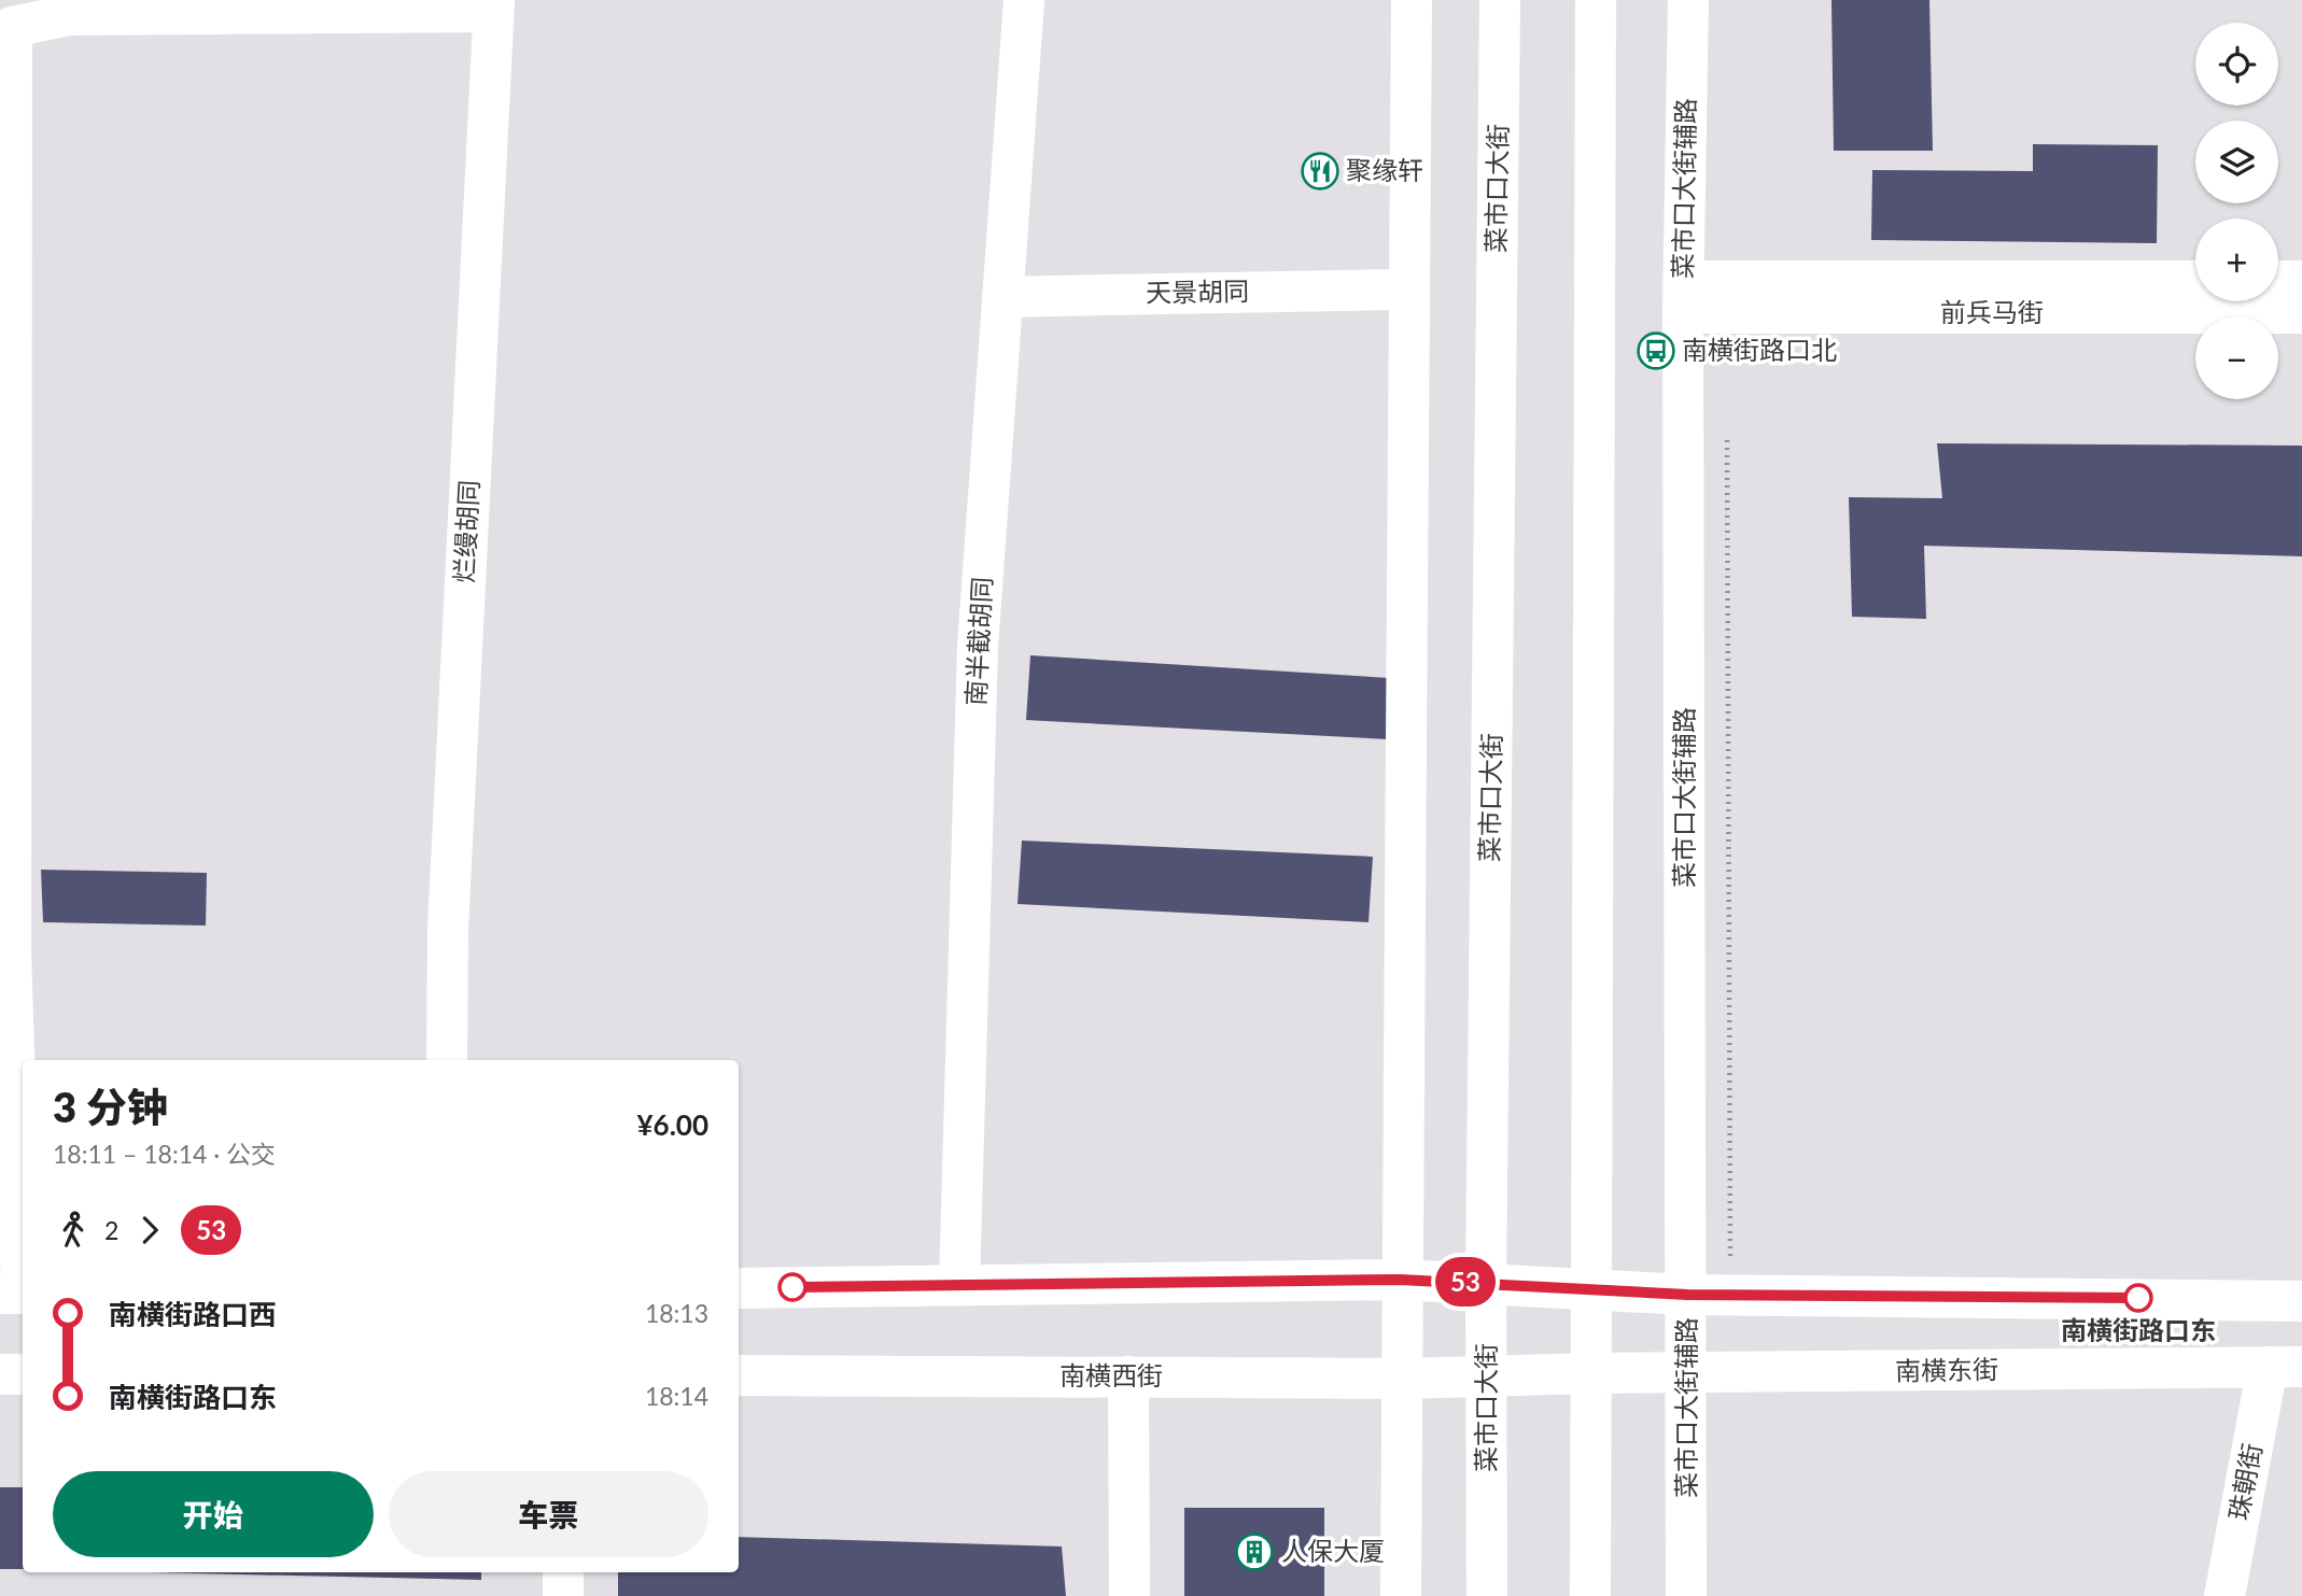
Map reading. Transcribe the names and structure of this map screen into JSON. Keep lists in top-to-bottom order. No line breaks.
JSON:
{"streets":{"main road":["菜市口大街","菜市口大街辅路","天景胡同","前兵马街","烂缦胡同","南半截胡同","南横东街","南横西街","珠朝街"]},"crossings":[["菜市口大街","南横东街"],["菜市口大街","南横西街"],["菜市口大街辅路","前兵马街"],["菜市口大街辅路","南横东街"],["天景胡同","南半截胡同"],["南横东街","南横西街"],["南横东街","珠朝街"]],"places":{"restaurant":["聚缘轩"],"bus stop":["南横街路口北"],"other":["南横街路口东"],"building":["人保大厦"]},"lines":["bus line 53"],"page":{"on_map":"53","map_buttons":["+","−"],"heading":["3 分钟","18:11 – 18:14 · 公交","¥6.00"],"legs":["2","53"],"list":[{"name":"南横街路口西","value":"18:13"},{"name":"南横街路口东","value":"18:14"}],"buttons":["开始","车票"]}}
